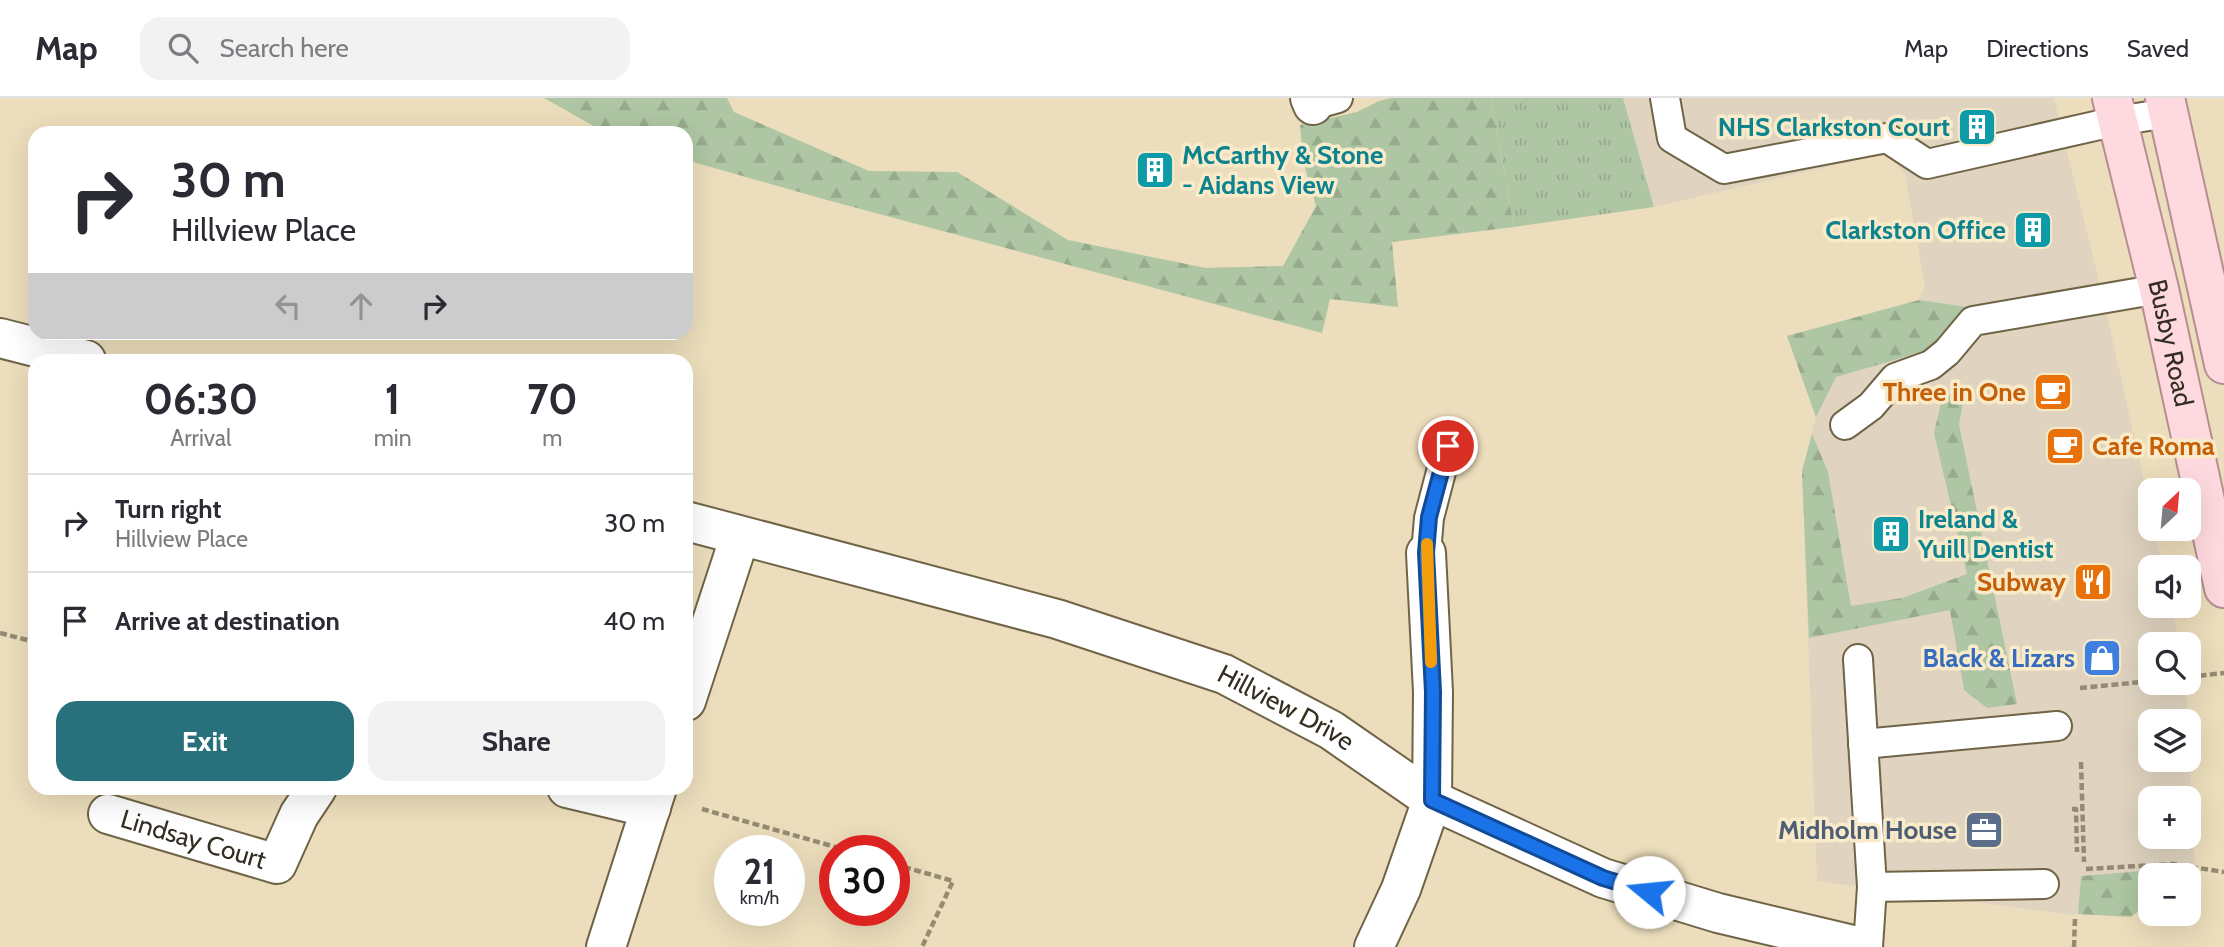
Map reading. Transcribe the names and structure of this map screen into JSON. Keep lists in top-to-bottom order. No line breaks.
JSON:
{"streets":{"main road":["Busby Road"],"street":["Hillview Drive","Lindsay Court"]},"places":{"building":["NHS Clarkston Court","McCarthy & Stone - Aidans View","Clarkston Office","Ireland & Yuill Dentist"],"cafe":["Three in One","Cafe Roma"],"restaurant":["Subway"],"shop":["Black & Lizars"],"office":["Midholm House"]},"north":"top right","page":{"header":"Map","search":"Search here","nav":["Map","Directions","Saved"],"turn":["30 m","Hillview Place"],"eta":["06:30","Arrival","1","min","70","m"],"list":[{"name":"Turn right","note":"Hillview Place","value":"30 m"},{"name":"Arrive at destination","value":"40 m"}],"map_buttons":["+","−"],"buttons":["Exit","Share"],"speed":"21 km/h","limit":"30"}}
